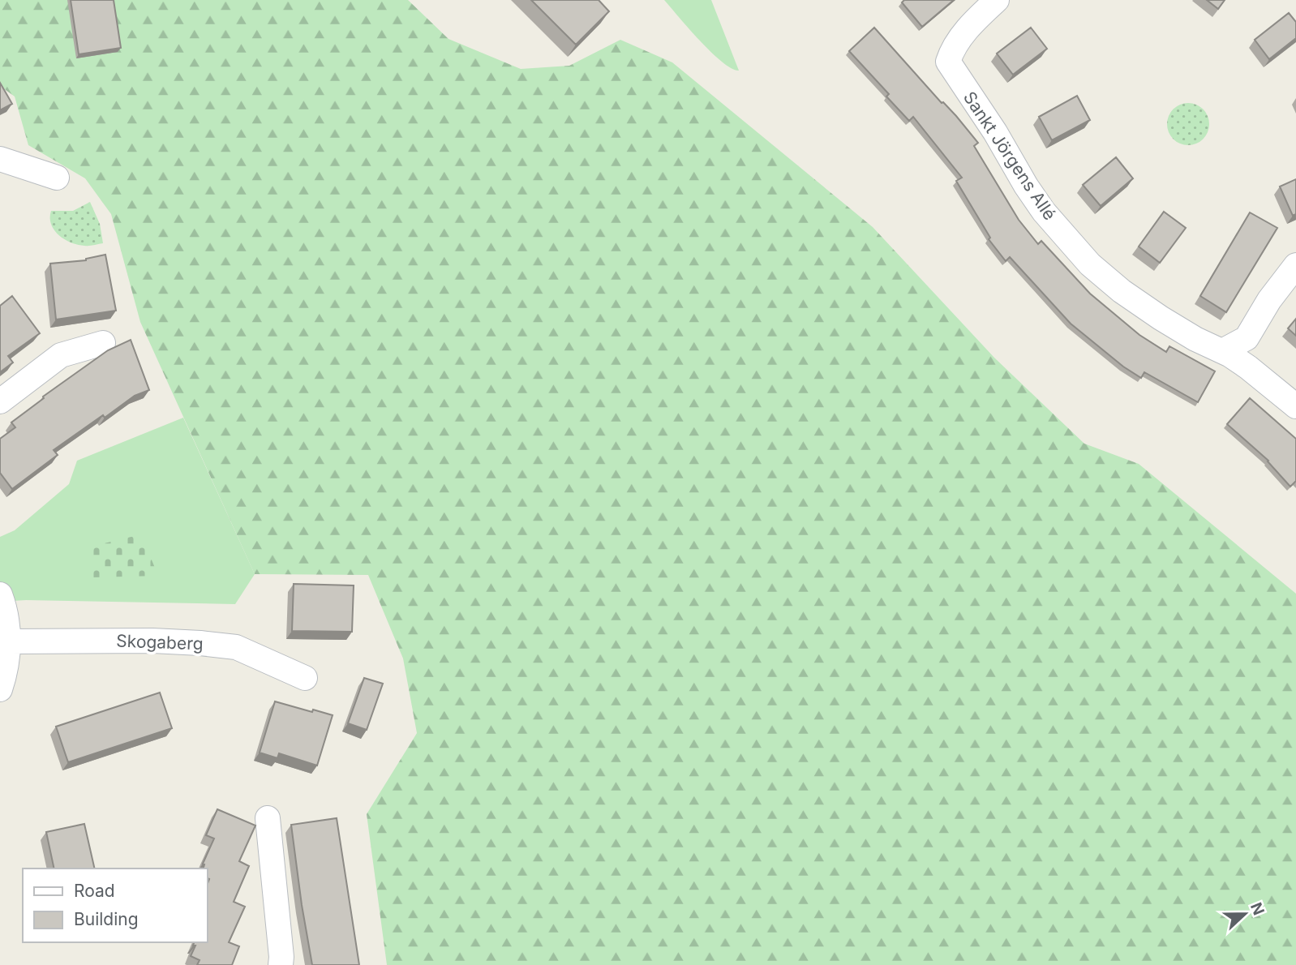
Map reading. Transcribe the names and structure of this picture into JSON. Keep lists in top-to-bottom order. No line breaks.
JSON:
{"streets":{"street":["Sankt Jörgens Allé","Skogaberg"]},"legend":["Road","Building"],"north":"right"}
